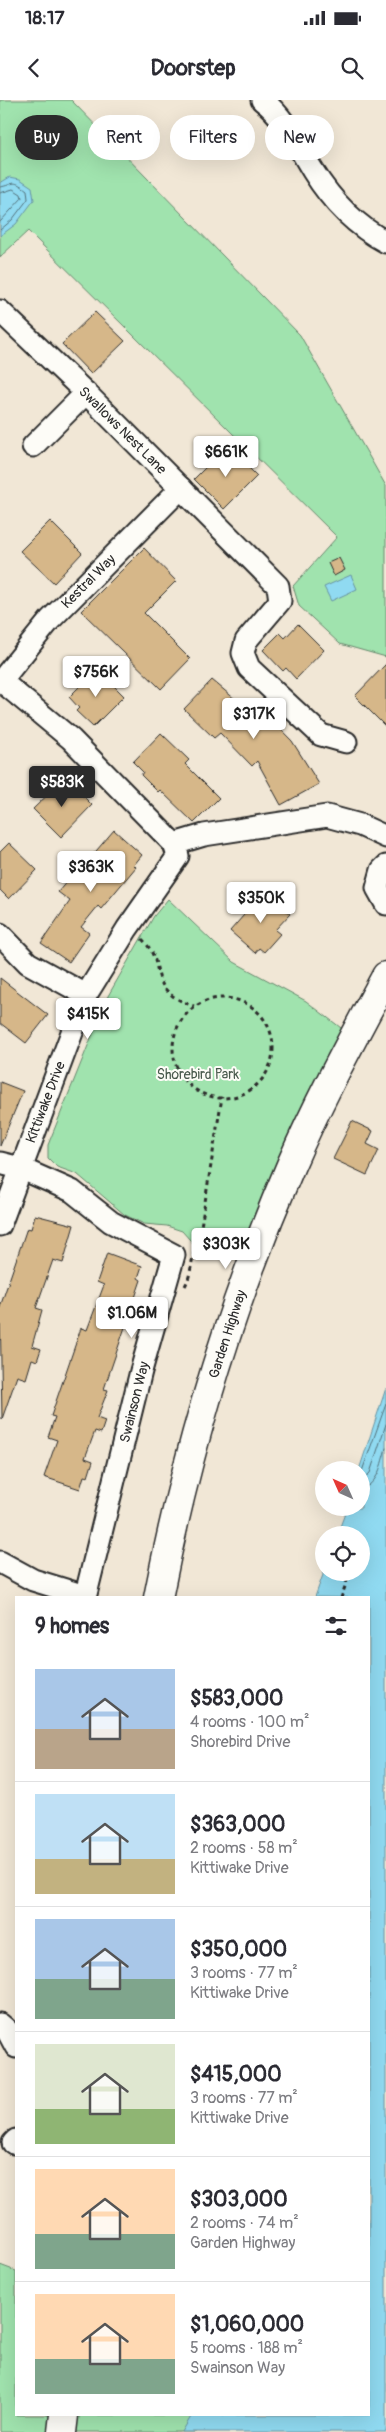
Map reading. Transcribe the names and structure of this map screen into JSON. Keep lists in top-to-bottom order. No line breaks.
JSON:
{"streets":{"main road":["Garden Highway"],"street":["Swallows Nest Lane","Kestral Way","Kittiwake Drive","Swainson Way"]},"crossings":[["Swallows Nest Lane","Kestral Way"],["Kittiwake Drive","Swainson Way"]],"parks":["Shorebird Park"],"north":"top left","page":{"status":"18:17","header":"Doorstep","chip":["Buy","Rent","Filters","New"],"price":["$661K","$756K","$317K","$583K","$363K","$350K","$415K","$303K","$1.06M"],"heading":"9 homes","list":[{"name":"$583,000","note":"4 rooms · 100 m² · Shorebird Drive"},{"name":"$363,000","note":"2 rooms · 58 m² · Kittiwake Drive"},{"name":"$350,000","note":"3 rooms · 77 m² · Kittiwake Drive"},{"name":"$415,000","note":"3 rooms · 77 m² · Kittiwake Drive"},{"name":"$303,000","note":"2 rooms · 74 m² · Garden Highway"},{"name":"$1,060,000","note":"5 rooms · 188 m² · Swainson Way"}]}}
